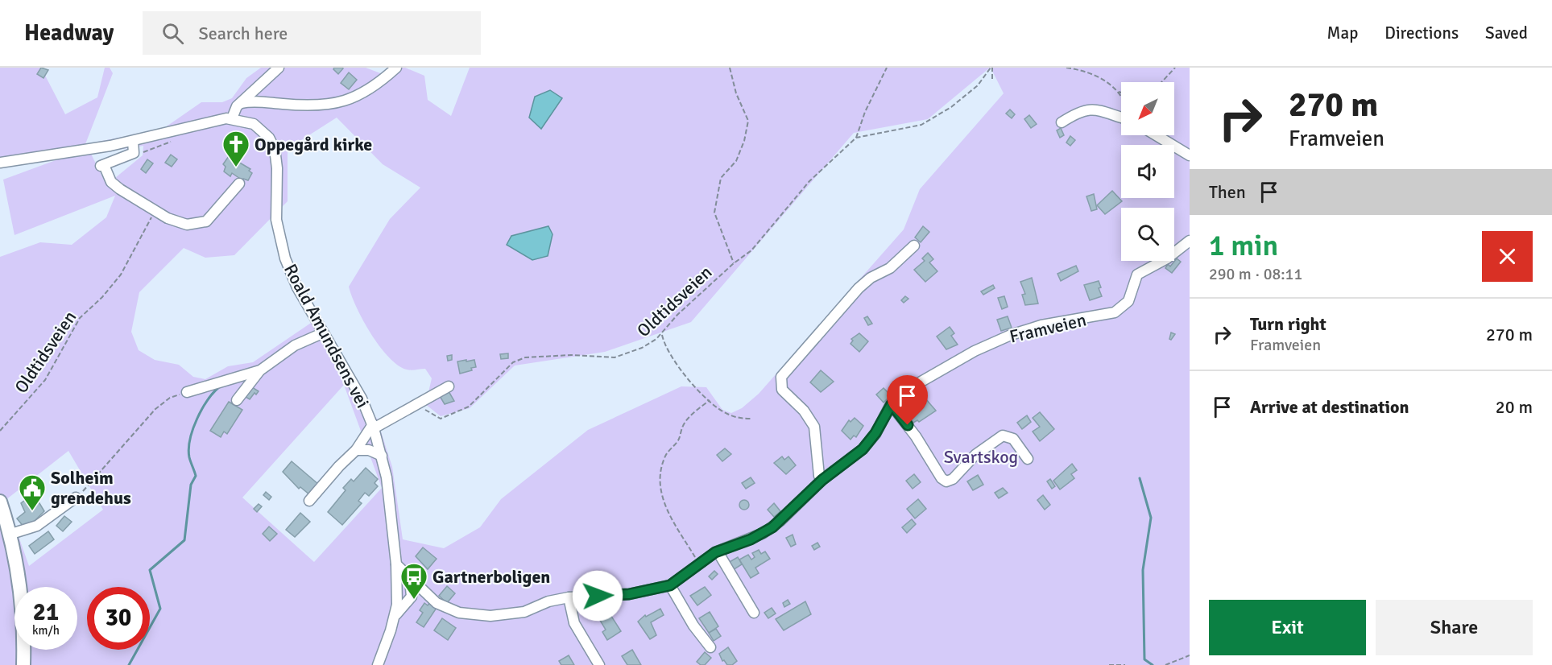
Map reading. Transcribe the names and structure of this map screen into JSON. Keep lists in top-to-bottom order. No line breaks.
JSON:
{"streets":{"street":["Framveien","Roald Amundsens vei"],"path":["Oldtidsveien"]},"crossings":[["Framveien","Roald Amundsens vei"]],"parks":["Svartskog"],"places":{"church":["Oppegård kirke"],"public building":["Solheim grendehus"],"bus stop":["Gartnerboligen"]},"north":"bottom left","page":{"header":"Headway","search":"Search here","nav":["Map","Directions","Saved"],"turn":["270 m","Framveien"],"then":"Then","heading":["1 min","290 m · 08:11"],"list":[{"name":"Turn right","note":"Framveien","value":"270 m"},{"name":"Arrive at destination","value":"20 m"}],"speed":"21 km/h","limit":"30","buttons":["Exit","Share"]}}
